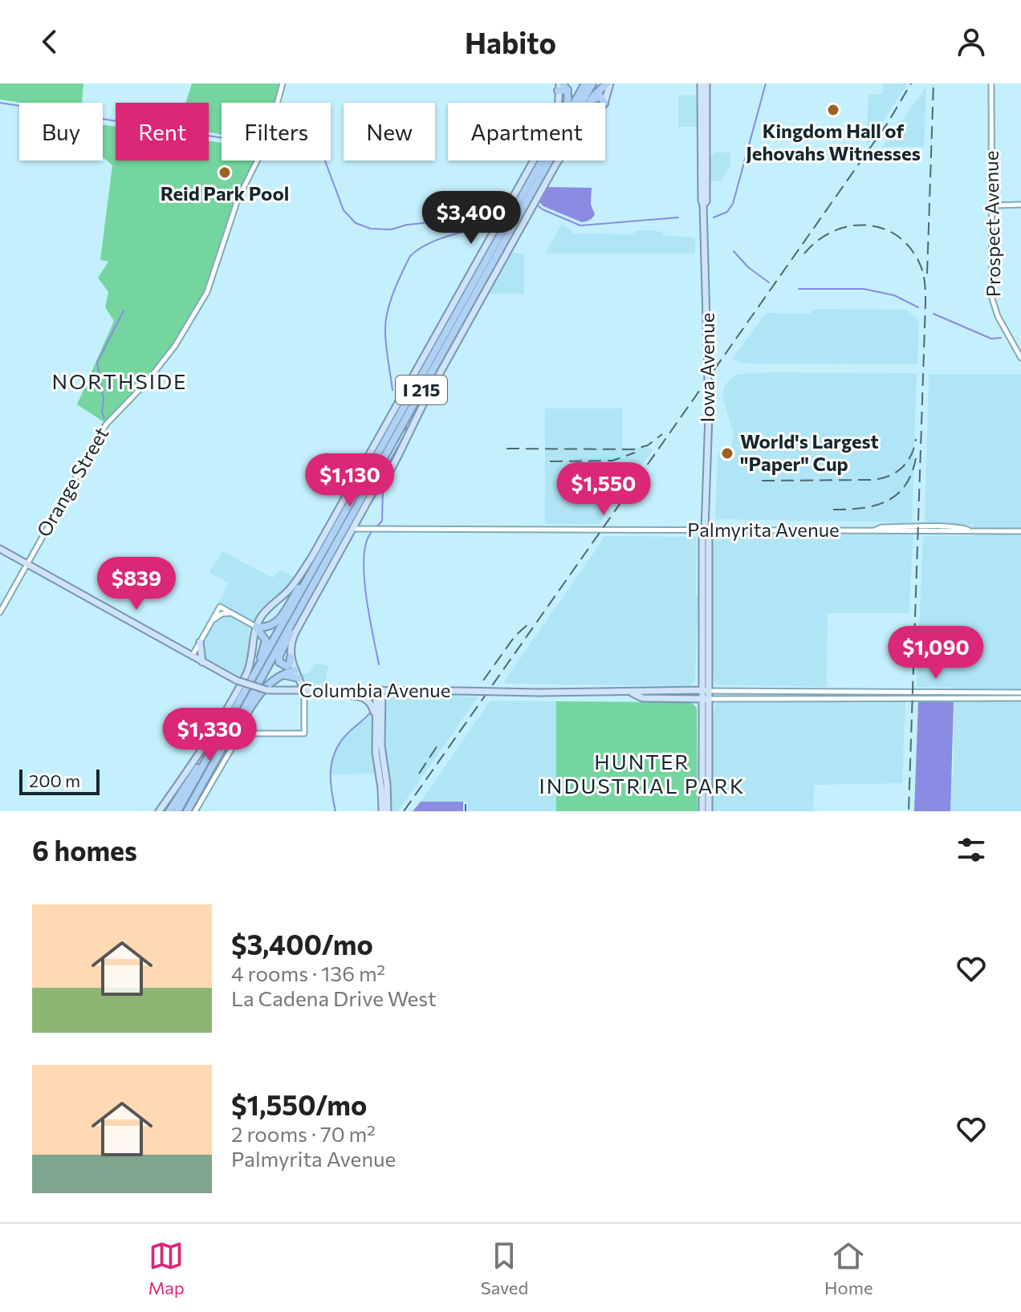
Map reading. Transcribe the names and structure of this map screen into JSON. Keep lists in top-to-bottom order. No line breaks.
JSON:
{"streets":{"highway":["I 215"],"main road":["Iowa Avenue","Columbia Avenue"],"street":["Prospect Avenue","Orange Street","Palmyrita Avenue"]},"crossings":[["Iowa Avenue","Palmyrita Avenue"],["Iowa Avenue","Columbia Avenue"],["Orange Street","Columbia Avenue"]],"districts":["NORTHSIDE","HUNTER INDUSTRIAL PARK"],"places":["Kingdom Hall of Jehovahs Witnesses","Reid Park Pool","World's Largest \"Paper\" Cup"],"scale_bar":"200 m","page":{"header":"Habito","chip":["Buy","Rent","Filters","New","Apartment"],"price":["$3,400","$1,130","$1,550","$839","$1,090","$1,330"],"scale":"200 m","heading":"6 homes","list":[{"name":"$3,400/mo","note":"4 rooms · 136 m² · La Cadena Drive West"},{"name":"$1,550/mo","note":"2 rooms · 70 m² · Palmyrita Avenue"}],"tabs":["Map","Saved","Home"]}}
